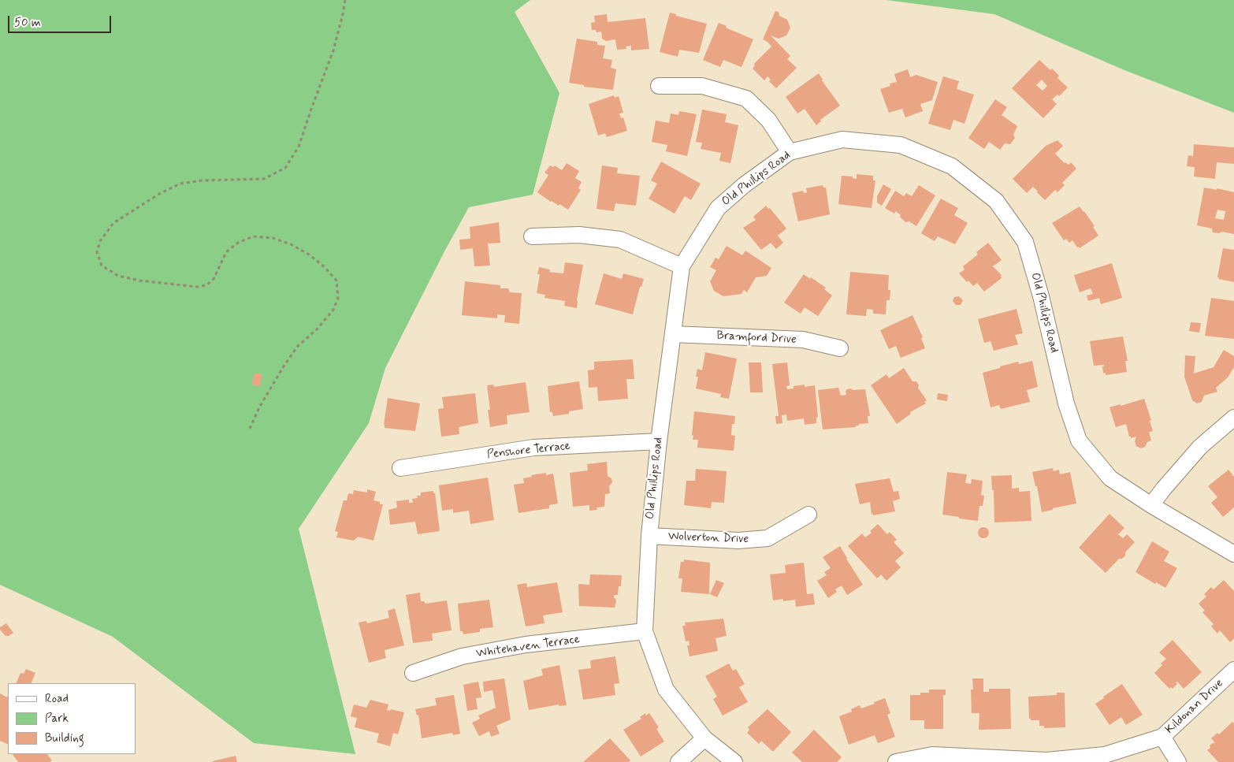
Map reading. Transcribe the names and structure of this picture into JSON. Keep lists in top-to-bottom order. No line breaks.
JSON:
{"streets":{"street":["Old Phillips Road","Bramford Drive","Penshore Terrace","Wolverton Drive","Whitehaven Terrace","Kildonan Drive"]},"crossings":[["Old Phillips Road","Bramford Drive"],["Old Phillips Road","Penshore Terrace"],["Old Phillips Road","Wolverton Drive"],["Old Phillips Road","Whitehaven Terrace"]],"legend":["Road","Park","Building"],"scale_bar":"50 m"}
